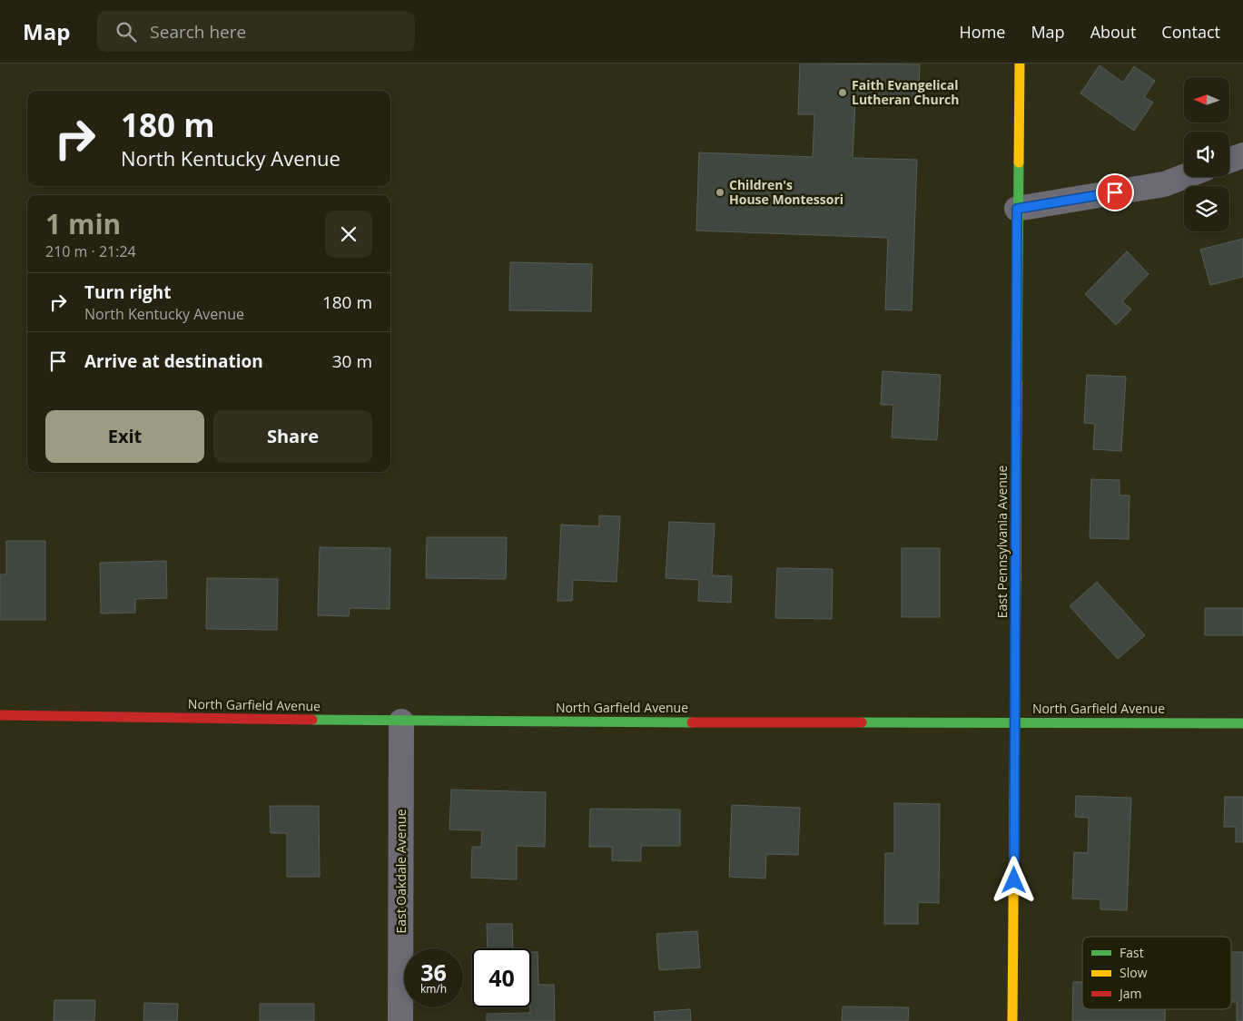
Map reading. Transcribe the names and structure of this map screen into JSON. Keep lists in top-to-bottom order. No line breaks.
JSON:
{"streets":{"street":["East Pennsylvania Avenue","North Garfield Avenue","East Oakdale Avenue"]},"crossings":[["East Pennsylvania Avenue","North Garfield Avenue"],["North Garfield Avenue","East Oakdale Avenue"]],"places":["Faith Evangelical Lutheran Church","Children's House Montessori"],"legend":["Fast","Slow","Jam"],"north":"left","page":{"header":"Map","search":"Search here","nav":["Home","Map","About","Contact"],"turn":["180 m","North Kentucky Avenue"],"heading":["1 min","210 m · 21:24"],"list":[{"name":"Turn right","note":"North Kentucky Avenue","value":"180 m"},{"name":"Arrive at destination","value":"30 m"}],"buttons":["Exit","Share"],"speed":"36 km/h","limit":"40"}}
